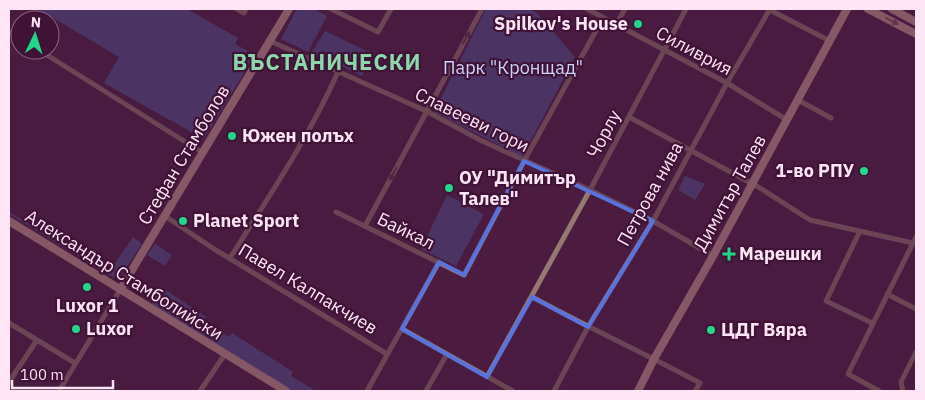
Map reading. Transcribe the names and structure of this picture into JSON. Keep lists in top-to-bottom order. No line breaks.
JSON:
{"streets":{"street":["Силиврия","Славееви гори","Чорлу","Стефан Стамболов","Димитър Талев","Петрова нива","Байкал","Александър Стамболийски","Павел Калпакчиев"]},"crossings":[["Силиврия","Чорлу"],["Силиврия","Димитър Талев"],["Силиврия","Петрова нива"],["Славееви гори","Чорлу"],["Славееви гори","Стефан Стамболов"],["Славееви гори","Димитър Талев"],["Славееви гори","Петрова нива"],["Славееви гори","Байкал"],["Стефан Стамболов","Александър Стамболийски"],["Стефан Стамболов","Павел Калпакчиев"]],"districts":["ВЪСТАНИЧЕСКИ"],"parks":["Парк \"Кронщад\""],"places":{"other":["Spilkov's House","Южен полъх","1-во РПУ","ОУ \"Димитър Талев\"","Planet Sport","Luxor 1","Luxor","ЦДГ Вяра"],"health":["Марешки"]},"scale_bar":"100 m","north":"top"}
